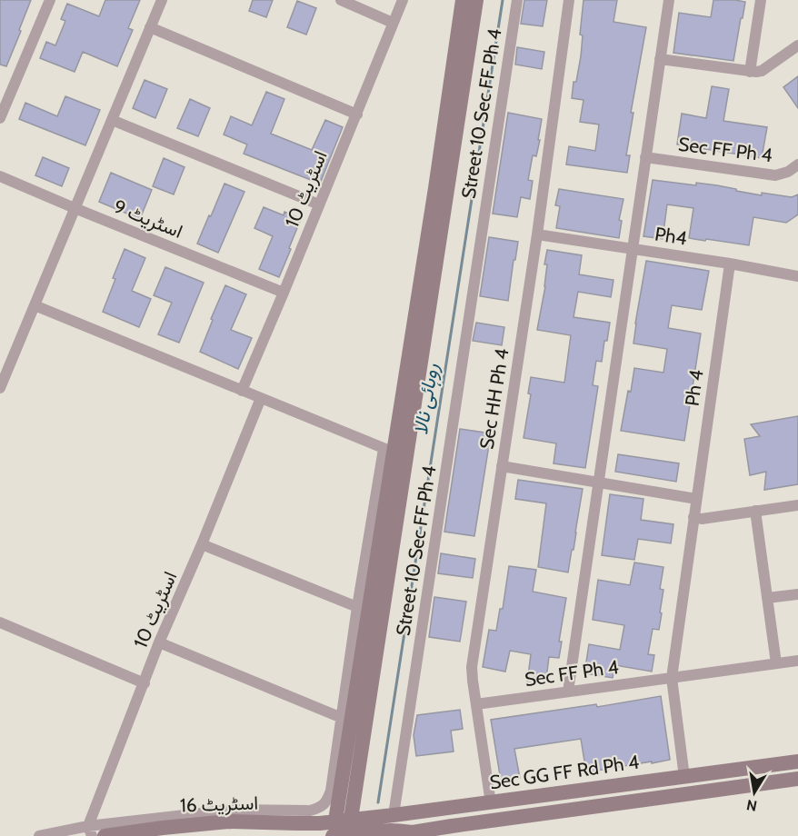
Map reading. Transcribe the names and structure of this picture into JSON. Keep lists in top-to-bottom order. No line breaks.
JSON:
{"streets":{"main road":["Sec GG FF Rd Ph 4","اسٹریٹ 16"],"street":["Street 10 Sec FF Ph 4","Sec FF Ph 4","اسٹریٹ 10","اسٹریٹ 9","Ph4","Ph 4","Sec HH Ph 4"]},"crossings":[["Street 10 Sec FF Ph 4","Sec GG FF Rd Ph 4"],["Sec FF Ph 4","Ph 4"],["Sec FF Ph 4","Sec HH Ph 4"],["اسٹریٹ 10","اسٹریٹ 9"],["Ph4","Ph 4"],["Ph4","Sec HH Ph 4"],["Sec HH Ph 4","Sec GG FF Rd Ph 4"],["Sec GG FF Rd Ph 4","اسٹریٹ 16"]],"water":["روہائی نالا"],"north":"bottom"}
